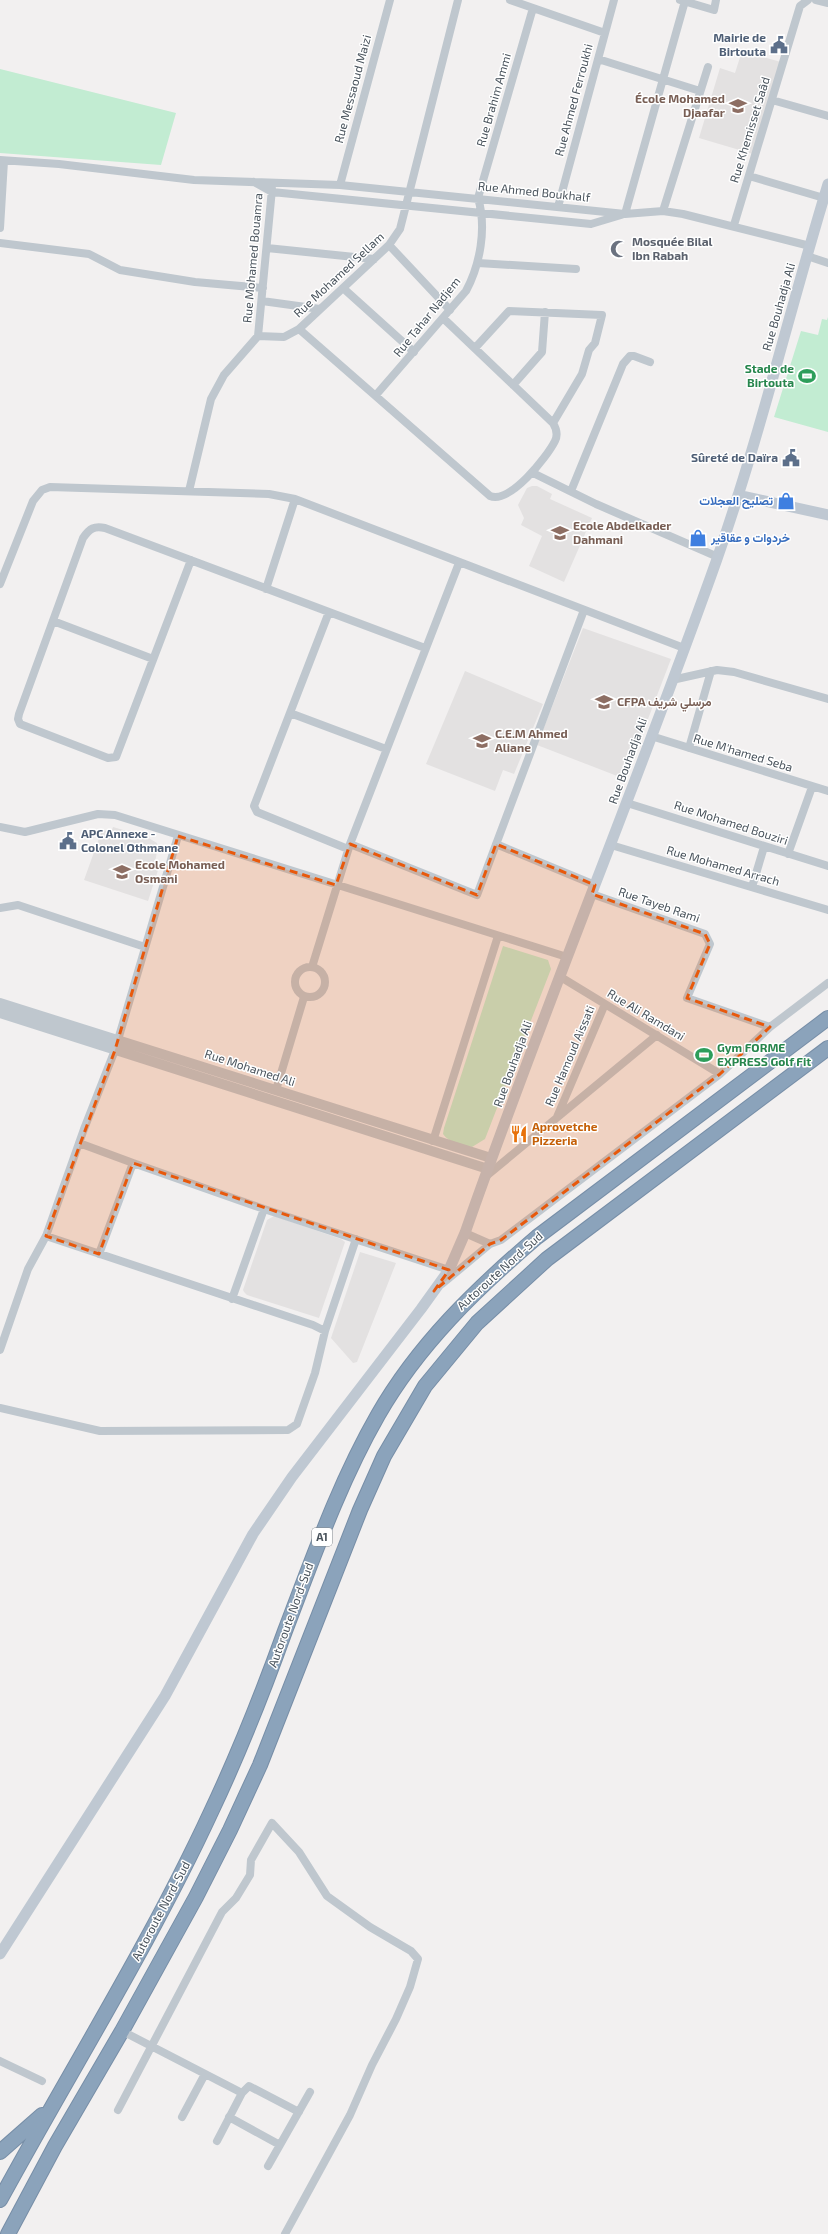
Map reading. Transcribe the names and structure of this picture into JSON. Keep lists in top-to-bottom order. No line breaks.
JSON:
{"streets":{"highway":["Autoroute Nord-Sud","A1"],"main road":["Rue Bouhadja Ali"],"street":["Rue Messaoud Maizi","Rue Brahim Ammi","Rue Ahmed Ferroukhi","Rue Khemisset Saâd","Rue Ahmed Boukhalf","Rue Mohamed Bouamra","Rue Mohamed Sellam","Rue Tahar Nadjem","Rue M'hamed Seba","Rue Mohamed Bouziri","Rue Mohamed Arrach","Rue Tayeb Rami","Rue Ali Ramdani","Rue Hamoud Aissati","Rue Mohamed Ali"]},"crossings":[["Rue Messaoud Maizi","Rue Ahmed Boukhalf"],["Rue Brahim Ammi","Rue Ahmed Boukhalf"],["Rue Brahim Ammi","Rue Tahar Nadjem"],["Rue Ahmed Ferroukhi","Rue Ahmed Boukhalf"],["Rue Khemisset Saâd","Rue Ahmed Boukhalf"],["Rue Ahmed Boukhalf","Rue Mohamed Bouamra"],["Rue Ahmed Boukhalf","Rue Mohamed Sellam"],["Rue Ahmed Boukhalf","Rue Bouhadja Ali"],["Rue Ahmed Boukhalf","Rue Tahar Nadjem"],["Rue Bouhadja Ali","Rue M'hamed Seba"],["Rue Bouhadja Ali","Rue Mohamed Bouziri"],["Rue Bouhadja Ali","Rue Mohamed Arrach"],["Rue Bouhadja Ali","Rue Tayeb Rami"],["Rue Bouhadja Ali","Rue Ali Ramdani"],["Rue Bouhadja Ali","Rue Mohamed Ali"],["Rue Ali Ramdani","Rue Hamoud Aissati"]],"places":{"public building":["Mairie de Birtouta","Sûreté de Daïra","APC Annexe - Colonel Othmane"],"school or university":["École Mohamed Djaafar","Ecole Abdelkader Dahmani","CFPA مرسلي شريف","C.E.M Ahmed Aliane","Ecole Mohamed Osmani"],"mosque":["Mosquée Bilal Ibn Rabah"],"sports":["Stade de Birtouta","Gym FORME EXPRESS Golf Fit"],"shop":["تصليح العجلات","خردوات و عقاقير"],"restaurant":["Aprovetche Pizzeria"]}}
